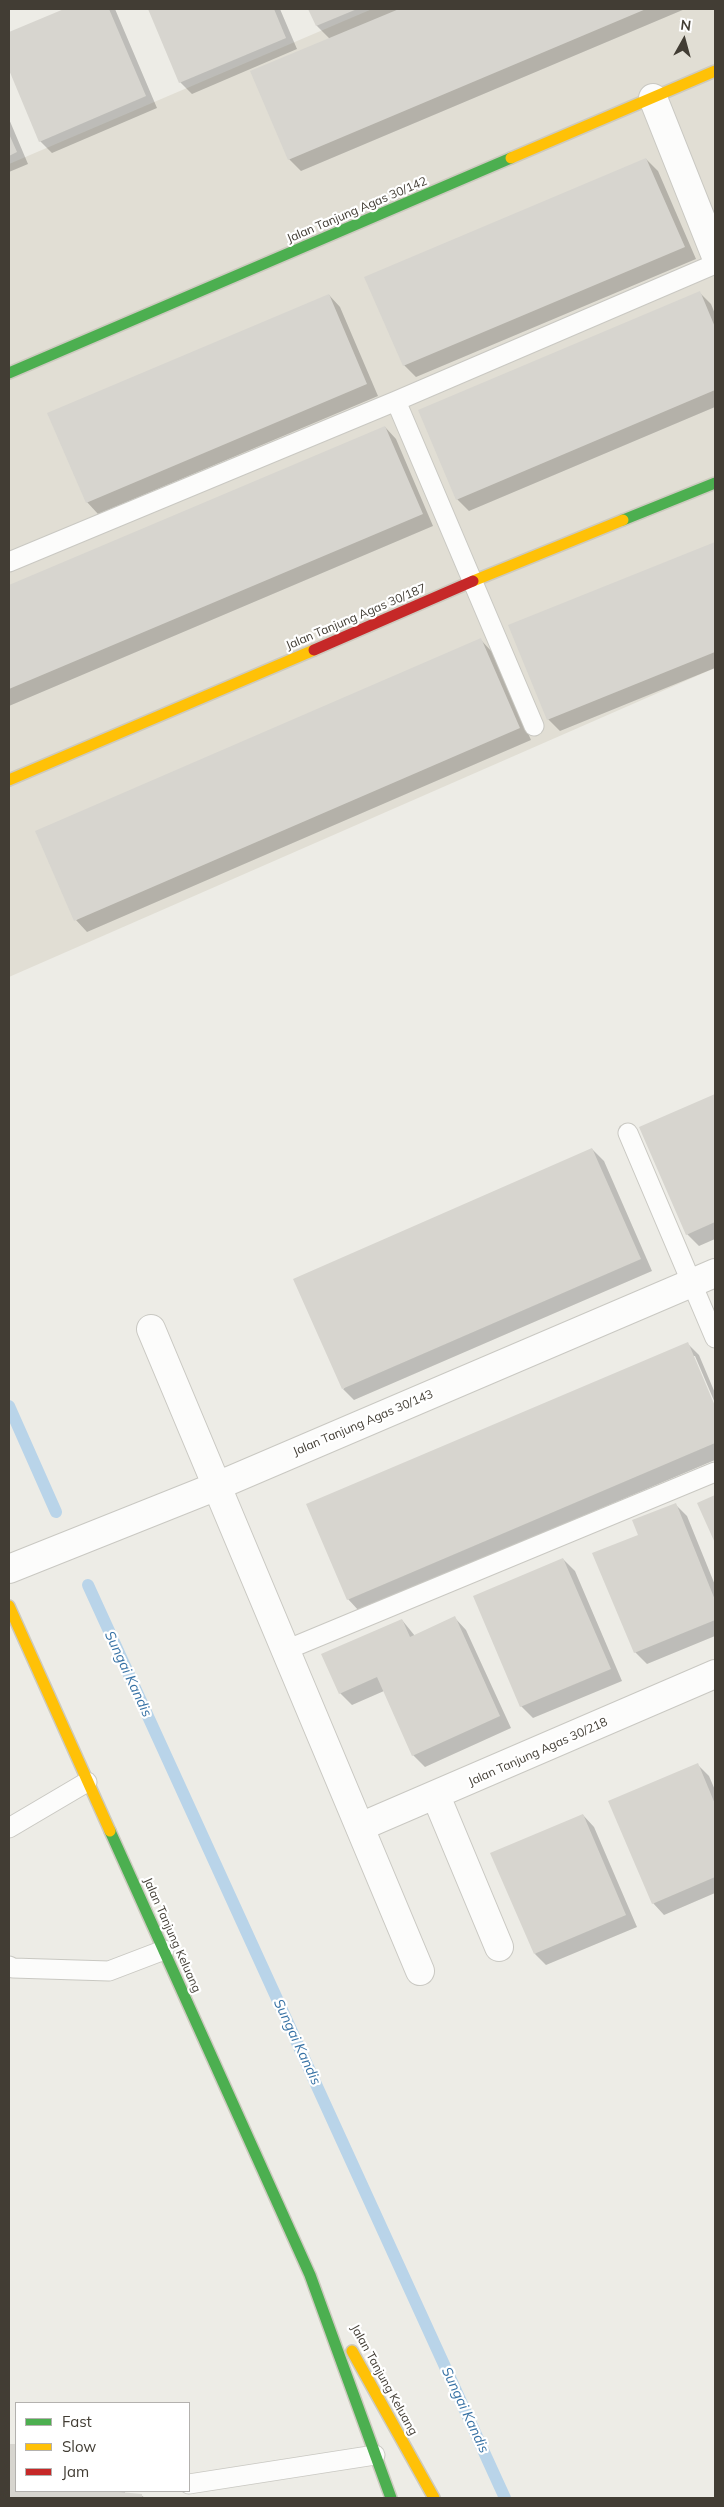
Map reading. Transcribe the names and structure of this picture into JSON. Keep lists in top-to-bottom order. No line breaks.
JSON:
{"streets":{"street":["Jalan Tanjung Agas 30/142","Jalan Tanjung Agas 30/187","Jalan Tanjung Agas 30/143","Jalan Tanjung Agas 30/218","Jalan Tanjung Keluang"]},"water":["Sungai Kandis"],"legend":["Fast","Slow","Jam"],"north":"top"}
